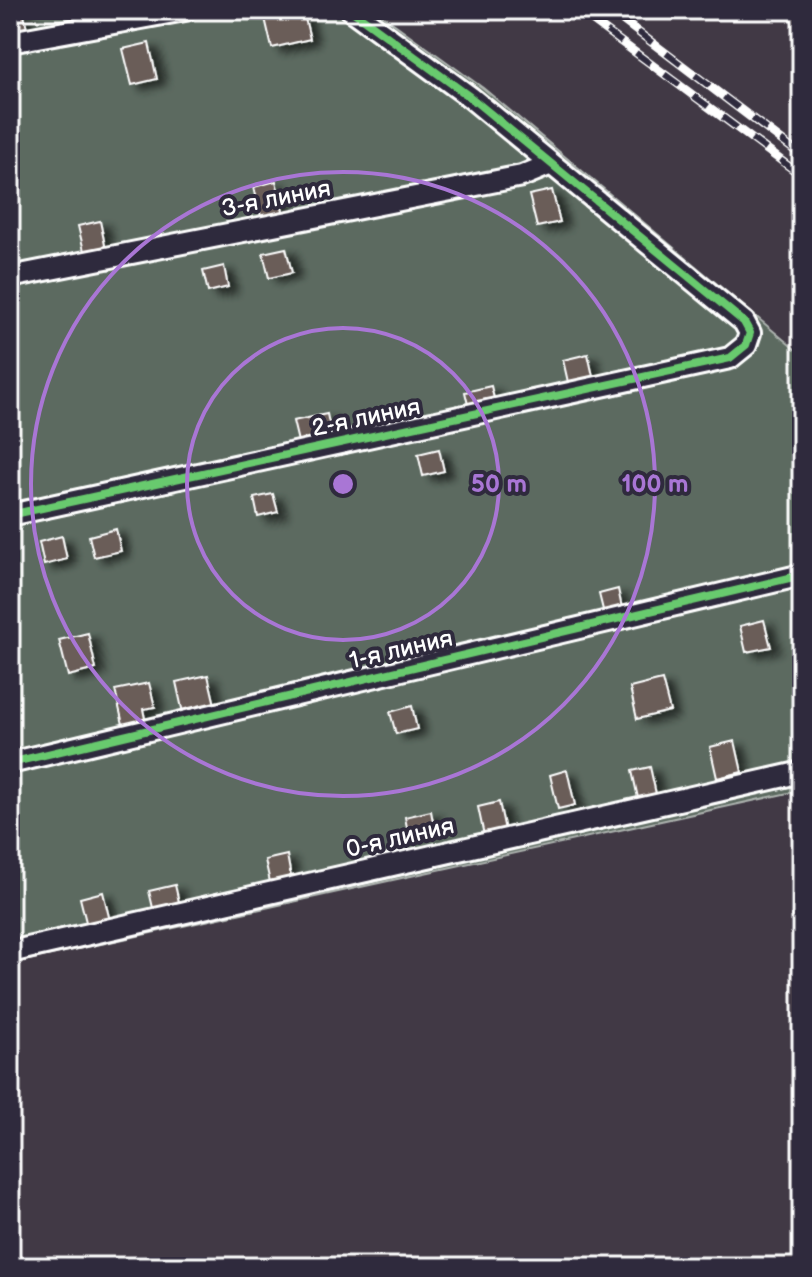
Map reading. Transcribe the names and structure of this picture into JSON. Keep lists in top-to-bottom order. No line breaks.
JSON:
{"streets":{"street":["3-я линия","2-я линия","1-я линия","0-я линия"]},"crossings":[["3-я линия","2-я линия"]],"rings":["50 m","100 m"]}
